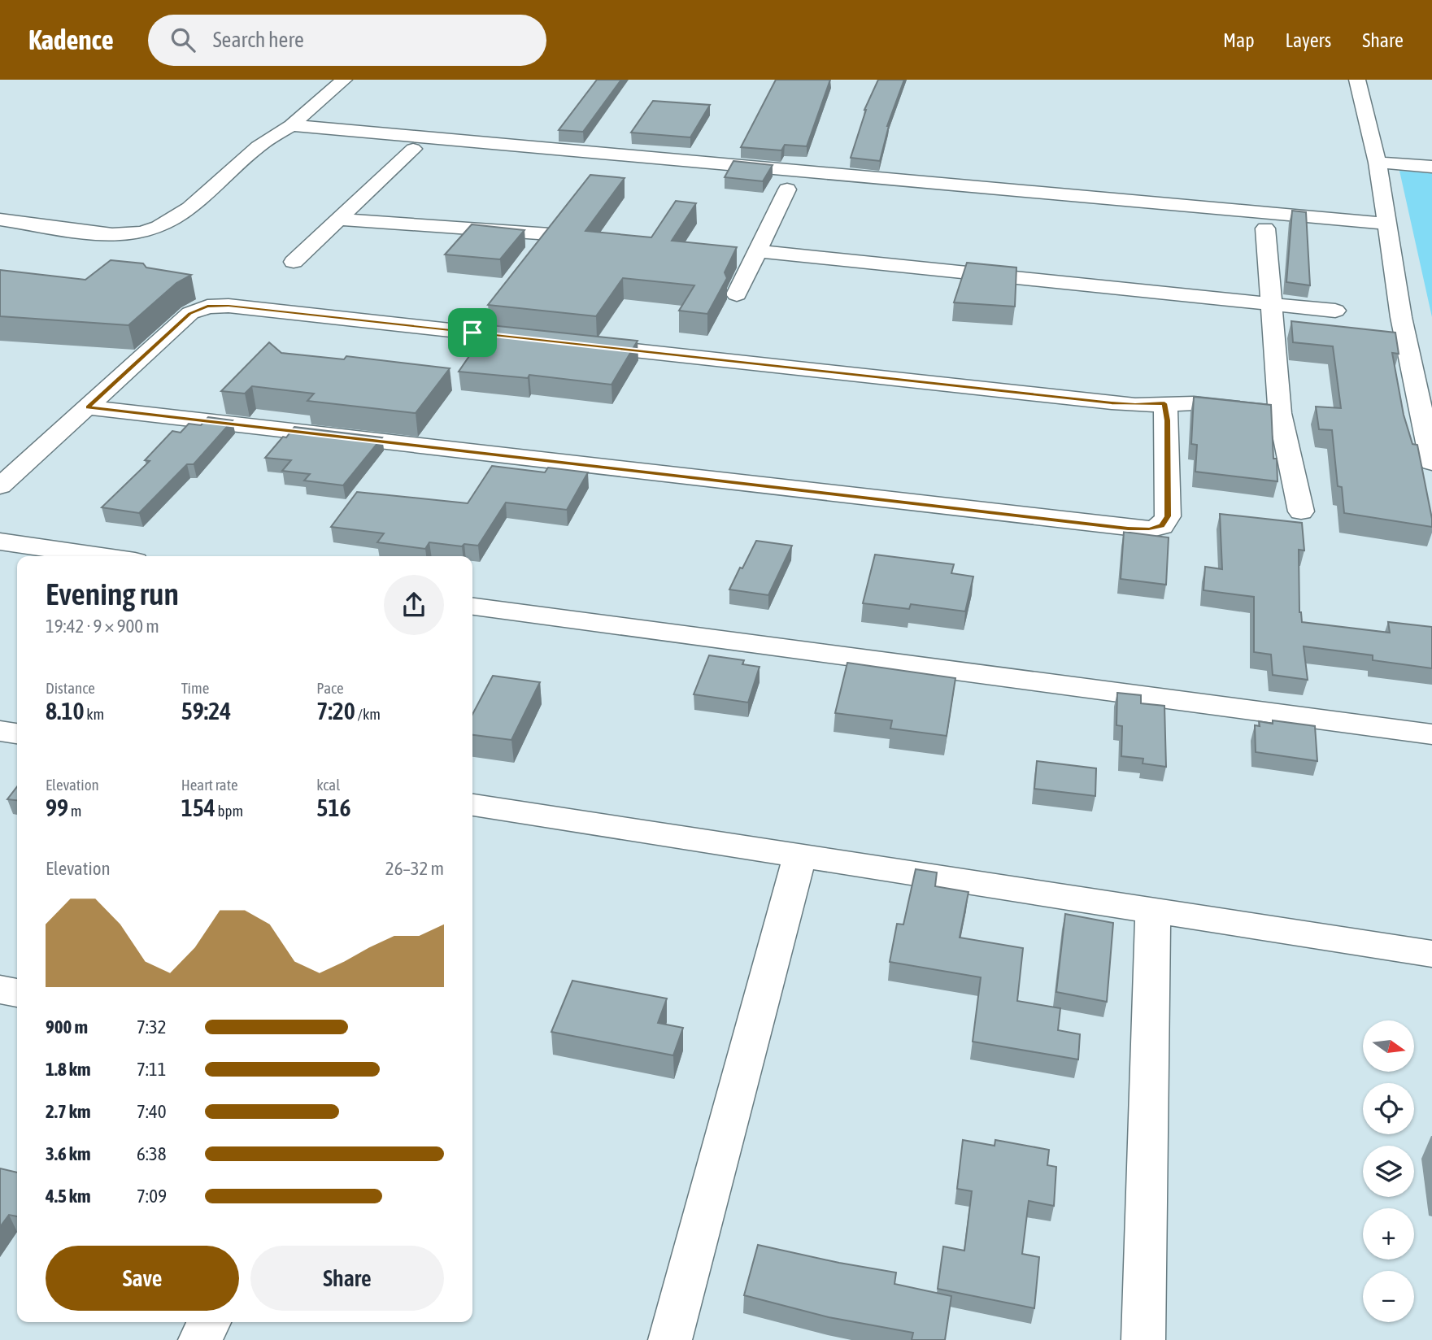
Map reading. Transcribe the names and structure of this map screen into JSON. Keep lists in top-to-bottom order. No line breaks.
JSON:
{"north":"right","page":{"header":"Kadence","search":"Search here","nav":["Map","Layers","Share"],"heading":["Evening run","19:42 · 9 × 900 m"],"stats":[["Distance","8.10 km"],["Time","59:24"],["Pace","7:20 /km"],["Elevation","99 m"],["Heart rate","154 bpm"],["kcal","516"]],"chart":["Elevation","26–32 m"],"list":[{"name":"900 m","note":"7:32"},{"name":"1.8 km","note":"7:11"},{"name":"2.7 km","note":"7:40"},{"name":"3.6 km","note":"6:38"},{"name":"4.5 km","note":"7:09"}],"map_buttons":["+","−"],"buttons":["Save","Share"]}}
